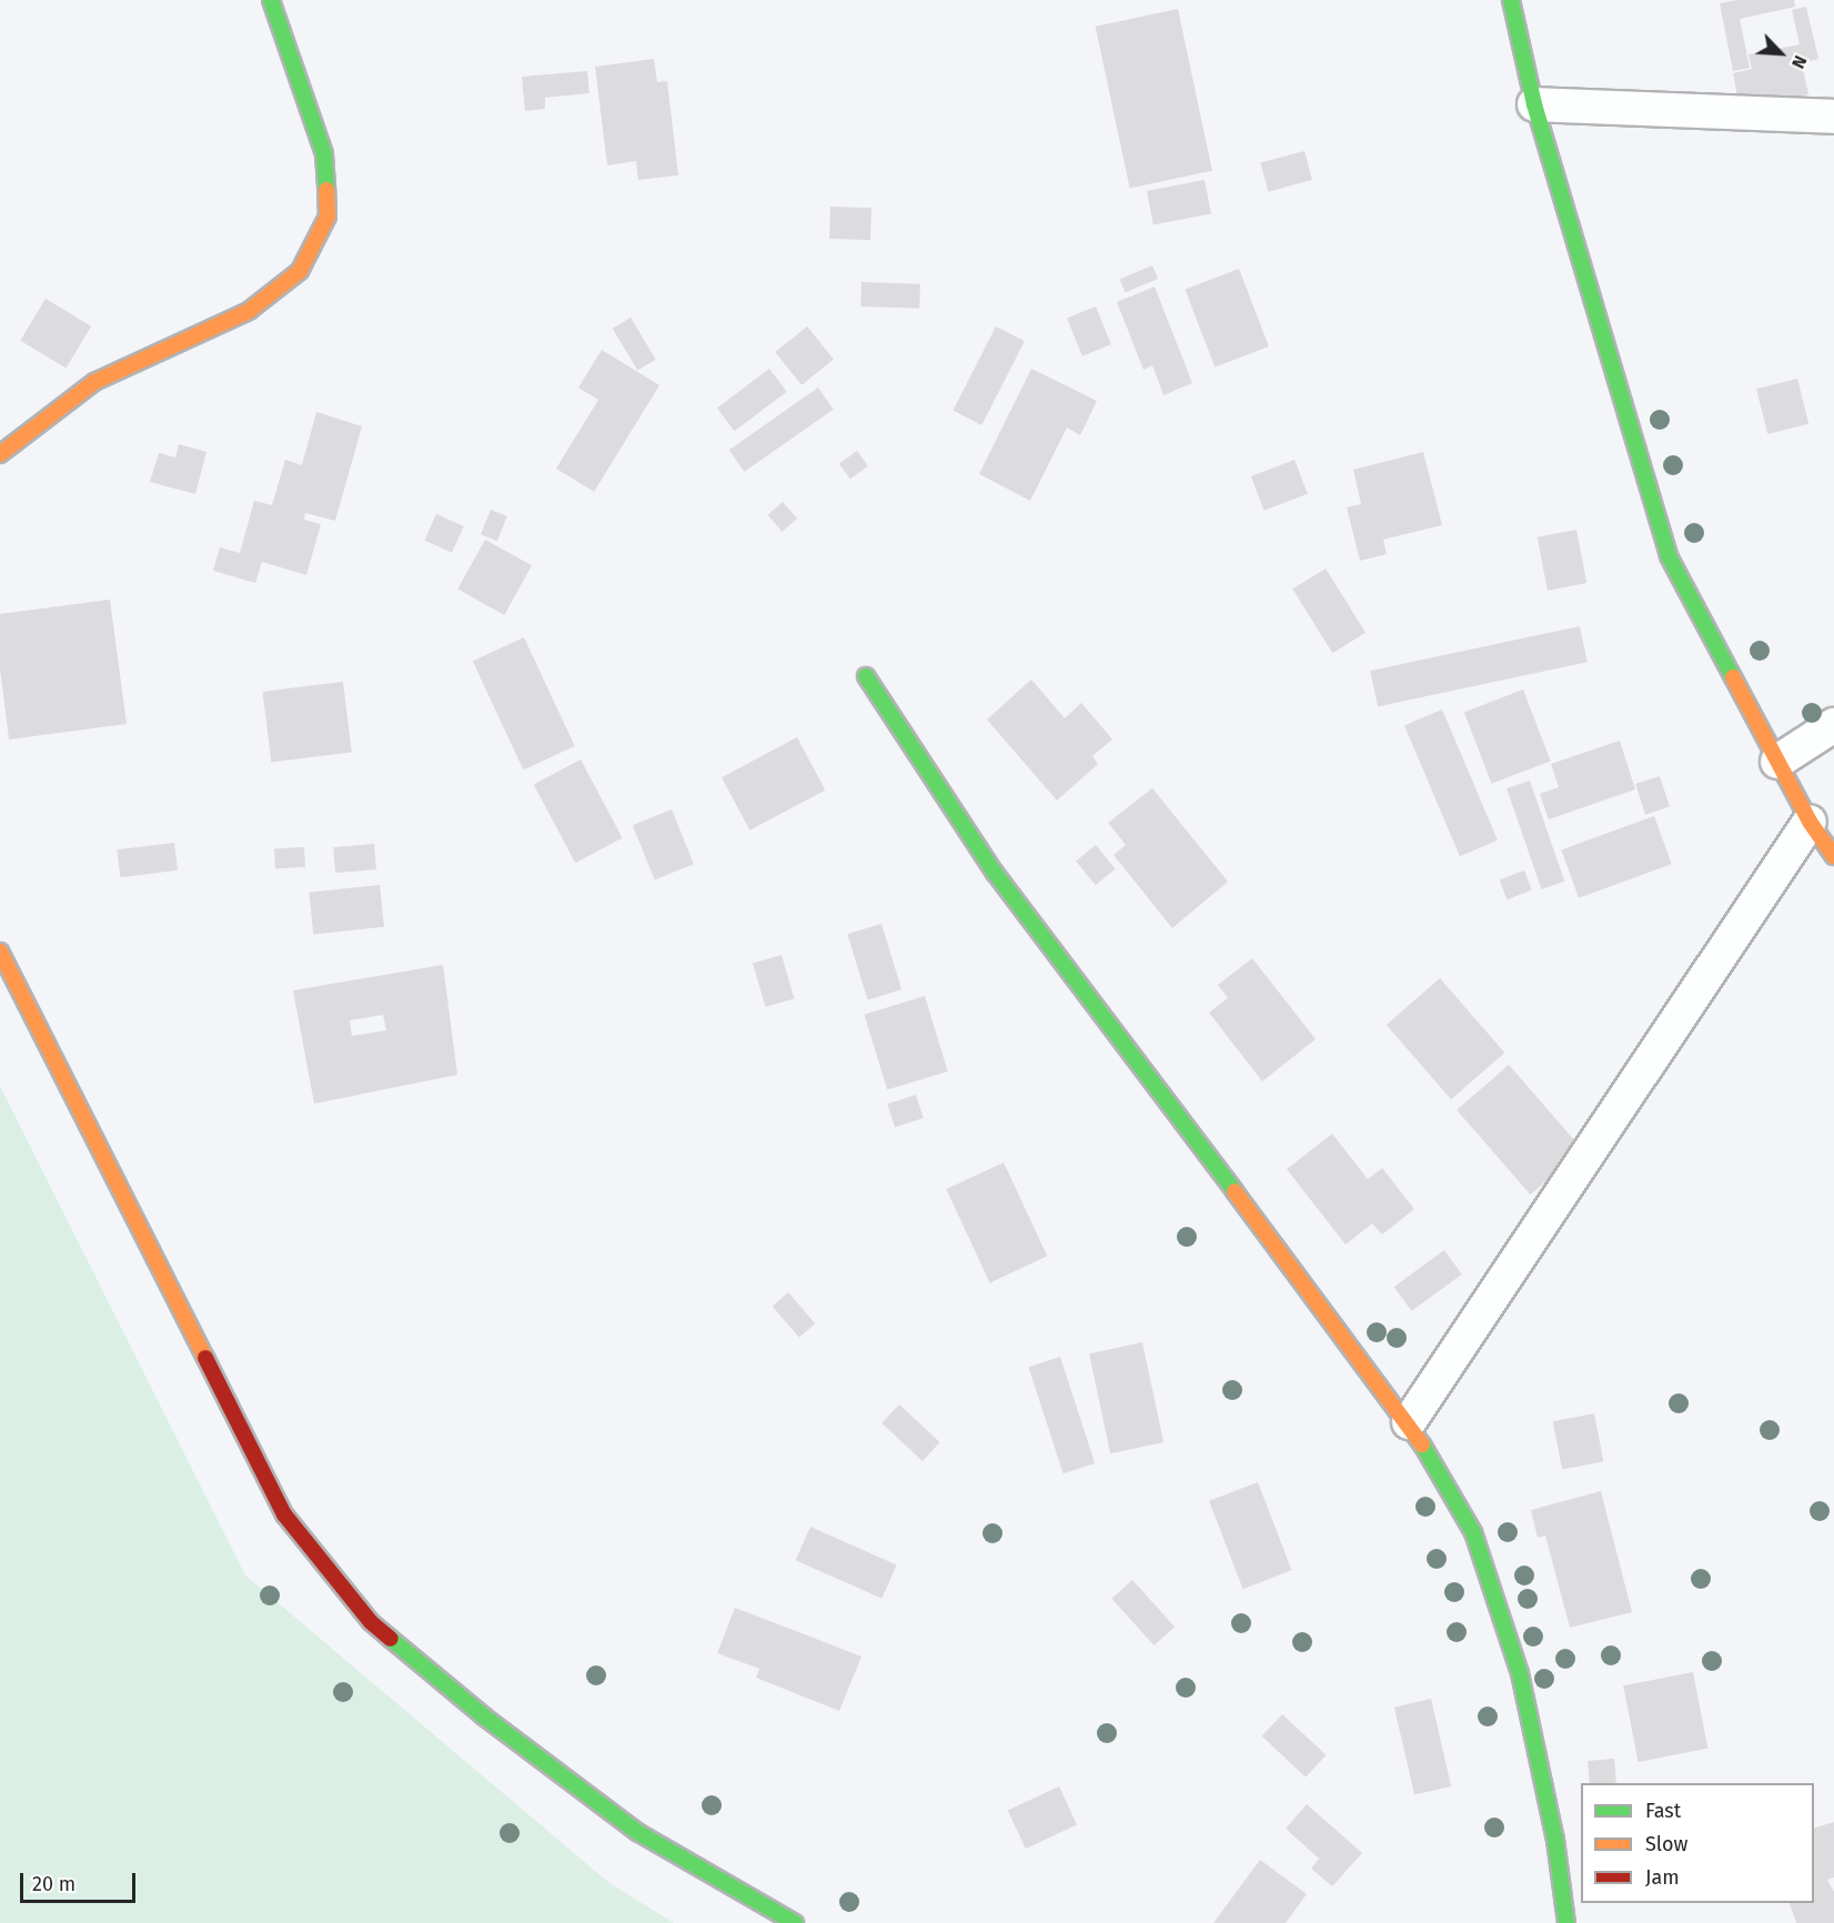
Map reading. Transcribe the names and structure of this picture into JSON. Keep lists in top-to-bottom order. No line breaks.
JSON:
{"legend":["Fast","Slow","Jam"],"scale_bar":"20 m","north":"bottom right"}
